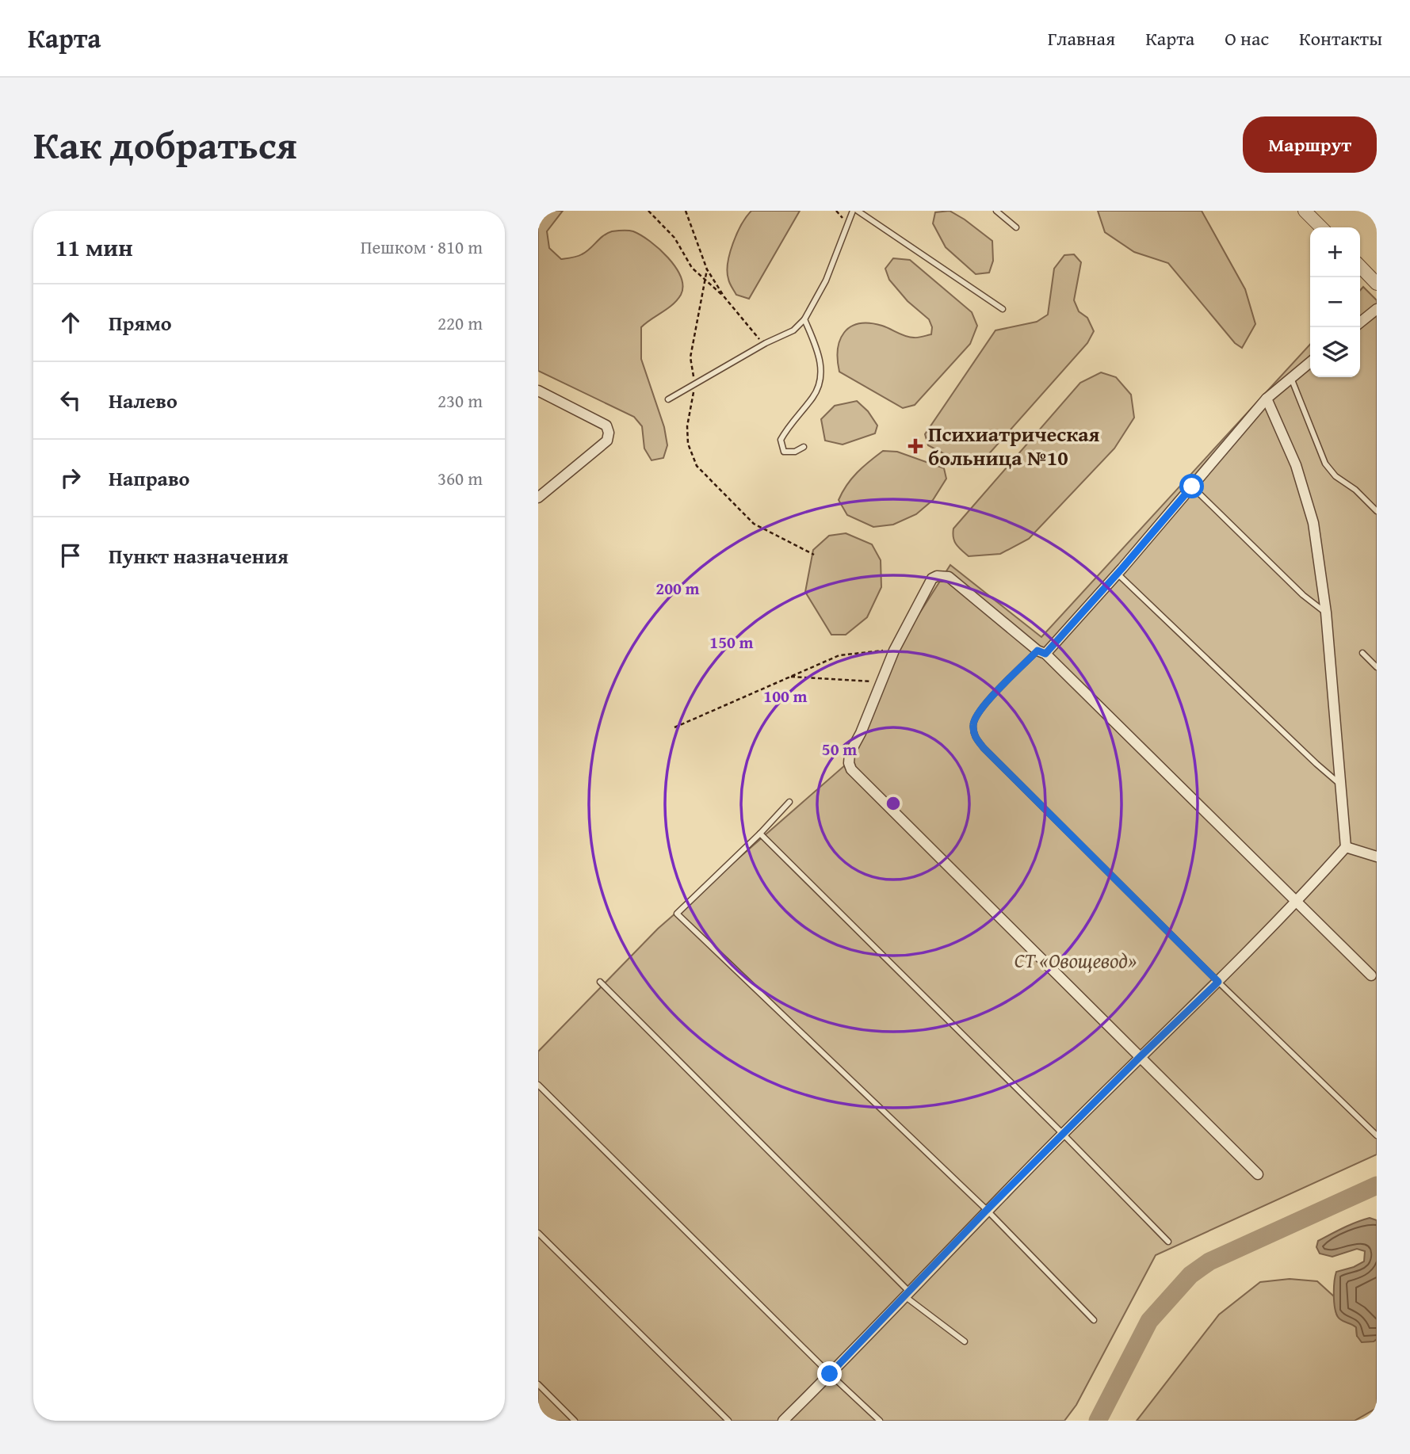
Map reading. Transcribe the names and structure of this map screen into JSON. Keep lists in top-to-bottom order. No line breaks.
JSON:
{"parks":["СТ «Овощевод»"],"places":{"health":["Психиатрическая больница №10"]},"page":{"header":"Карта","nav":["Главная","Карта","О нас","Контакты"],"title":"Как добраться","buttons":"Маршрут","heading":["11 мин","Пешком · 810 m"],"map_buttons":["+","−"],"list":[["Прямо","220 m"],["Налево","230 m"],["Направо","360 m"],"Пункт назначения"]},"rings":["200 m","150 m","100 m","50 m"]}
